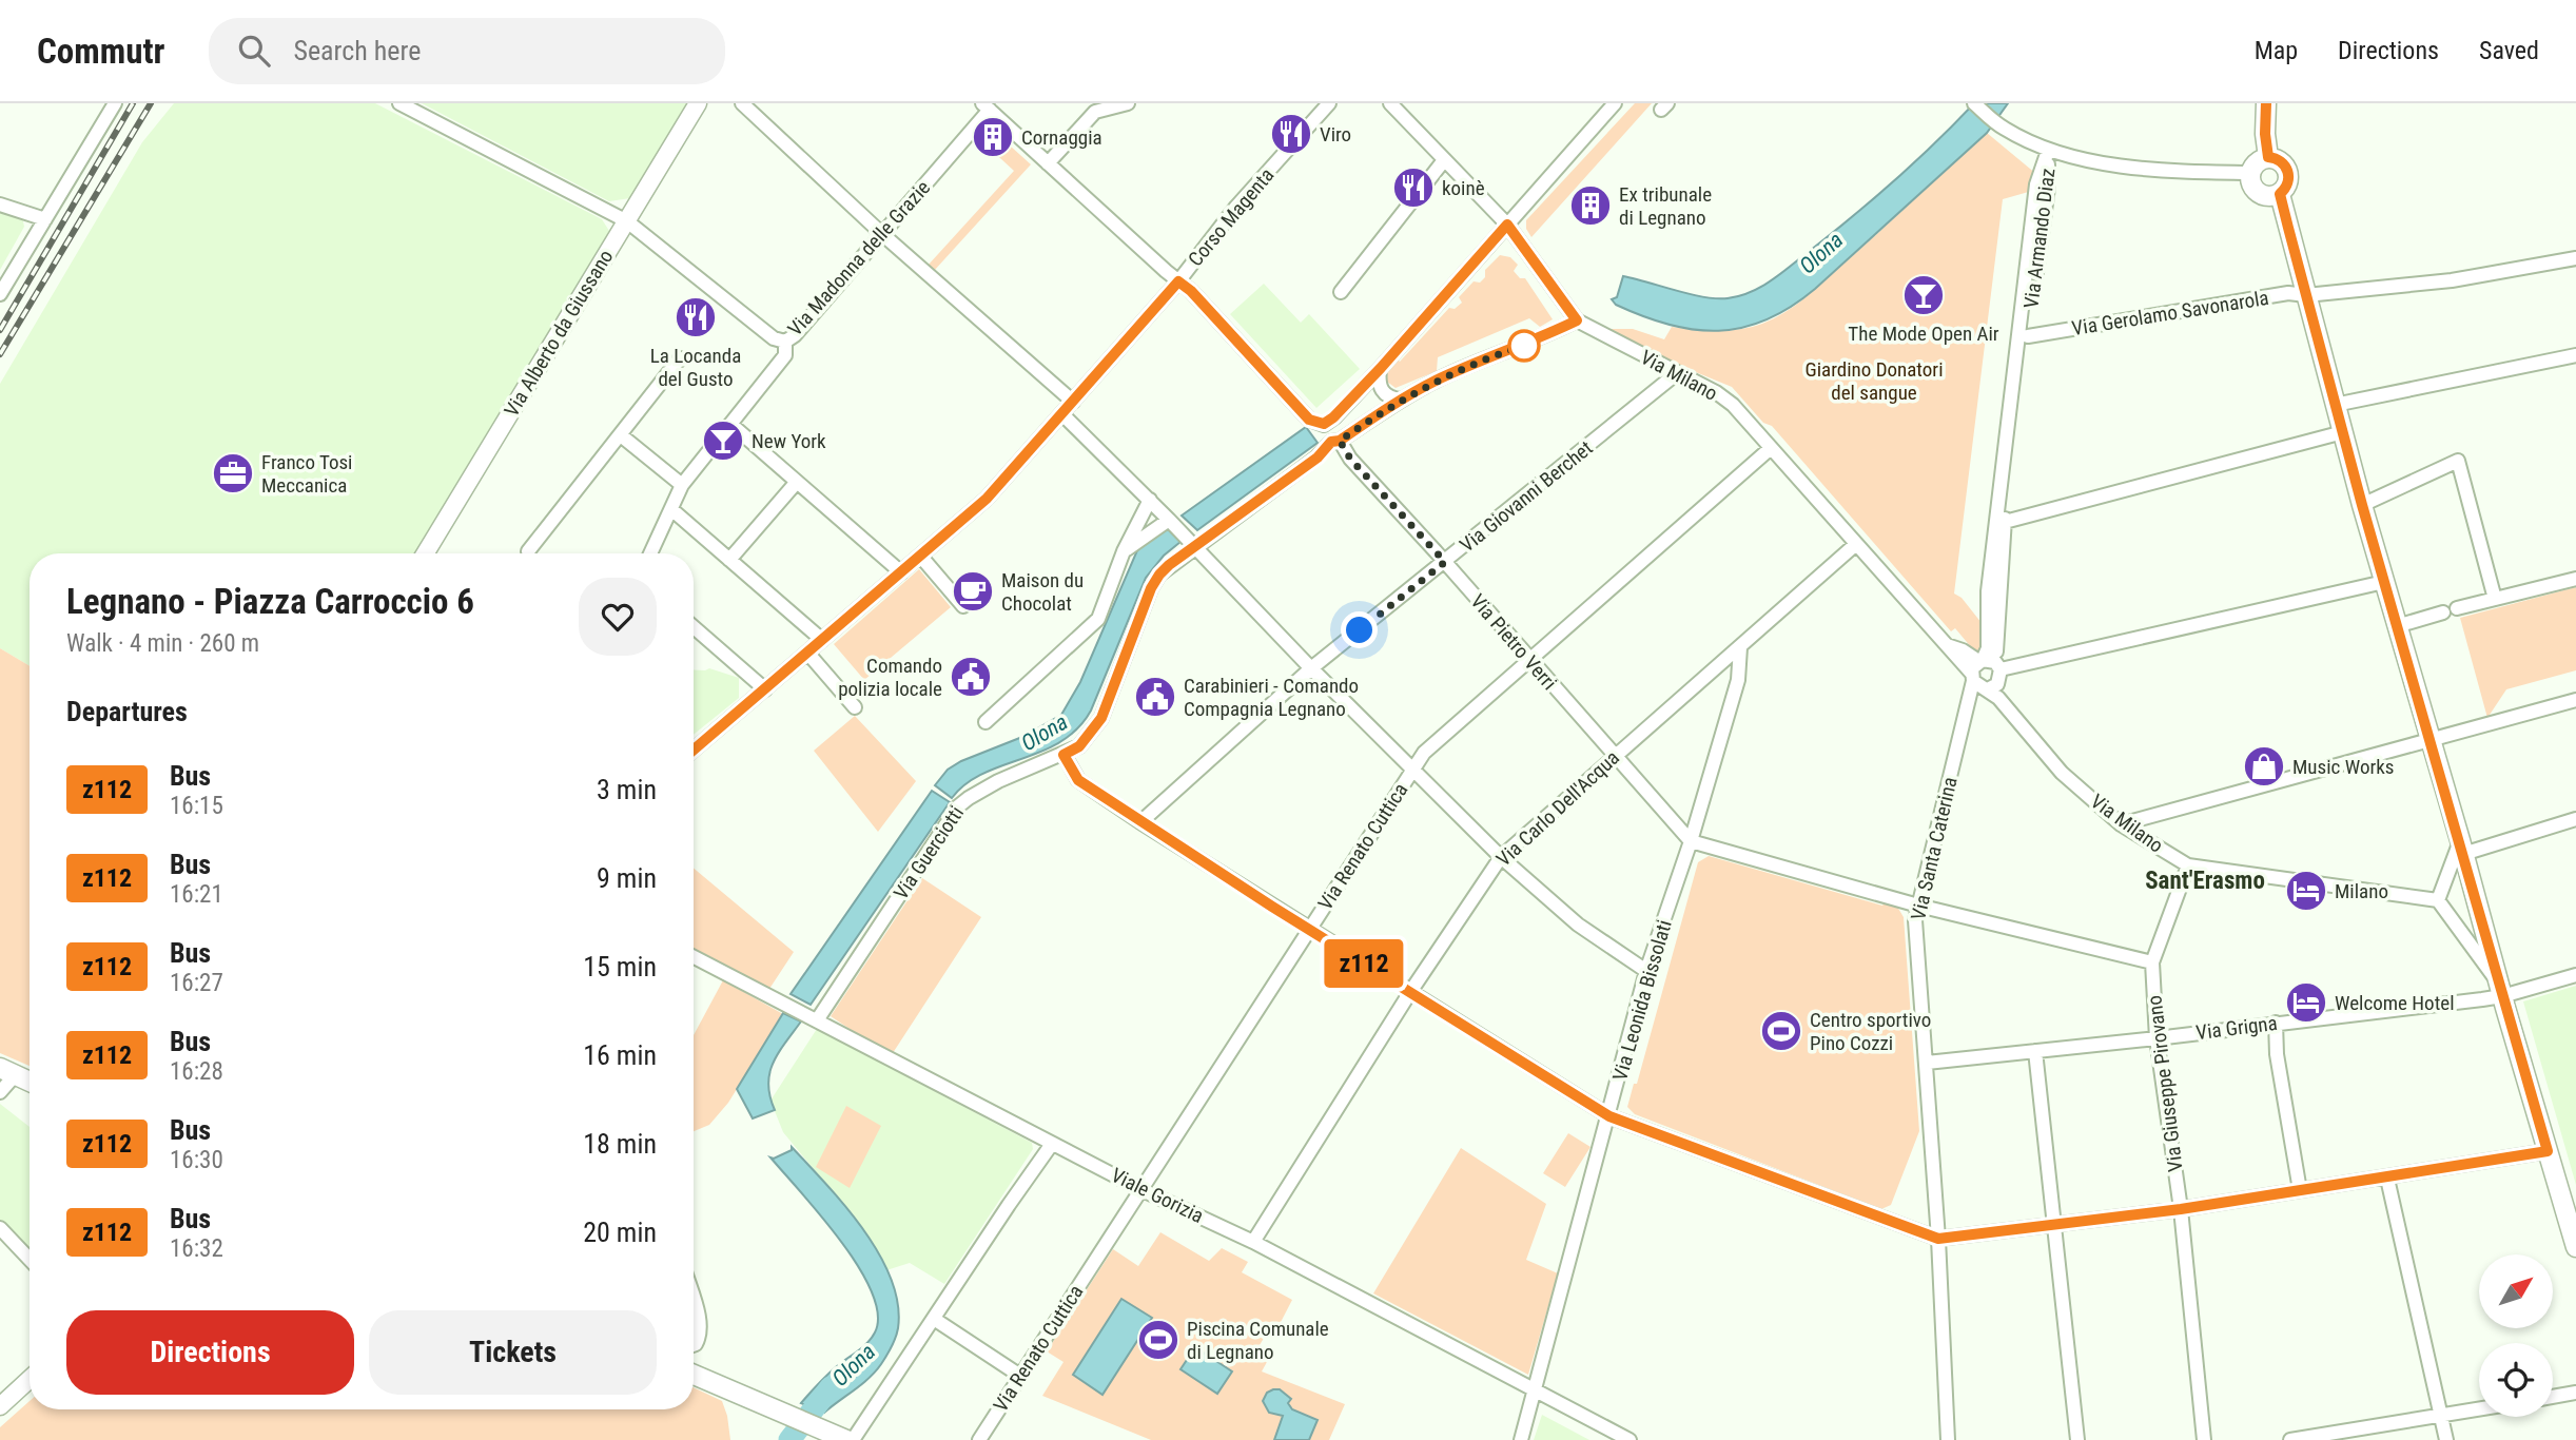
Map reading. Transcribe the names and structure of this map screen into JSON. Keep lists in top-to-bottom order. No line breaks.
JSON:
{"streets":{"street":["Corso Magenta","Via Armando Diaz","Via Madonna delle Grazie","Via Gerolamo Savonarola","Via Alberto da Giussano","Via Milano","Via Giovanni Berchet","Via Pietro Verri","Via Carlo Dell'Acqua","Via Renato Cuttica","Via Santa Caterina","Via Guerciotti","Via Leonida Bissolati","Via Grigna","Via Giuseppe Pirovano","Viale Gorizia"]},"crossings":[["Via Armando Diaz","Via Gerolamo Savonarola"],["Via Armando Diaz","Via Milano"],["Via Armando Diaz","Via Santa Caterina"],["Via Milano","Via Giovanni Berchet"],["Via Milano","Via Carlo Dell'Acqua"],["Via Milano","Via Renato Cuttica"],["Via Milano","Via Santa Caterina"],["Via Milano","Via Guerciotti"],["Via Milano","Via Giuseppe Pirovano"],["Via Giovanni Berchet","Via Pietro Verri"],["Via Pietro Verri","Via Carlo Dell'Acqua"],["Via Pietro Verri","Via Renato Cuttica"],["Via Pietro Verri","Via Guerciotti"],["Via Pietro Verri","Via Leonida Bissolati"],["Via Carlo Dell'Acqua","Via Leonida Bissolati"],["Via Carlo Dell'Acqua","Viale Gorizia"],["Via Renato Cuttica","Viale Gorizia"],["Via Santa Caterina","Via Grigna"],["Via Guerciotti","Viale Gorizia"],["Via Leonida Bissolati","Viale Gorizia"],["Via Grigna","Via Giuseppe Pirovano"]],"districts":["Sant'Erasmo"],"water":["Olona"],"parks":["Giardino Donatori del sangue"],"places":{"restaurant":["Viro","koinè","La Locanda del Gusto"],"building":["Cornaggia","Ex tribunale di Legnano"],"bar":["The Mode Open Air","New York"],"office":["Franco Tosi Meccanica"],"cafe":["Maison du Chocolat"],"public building":["Comando polizia locale","Carabinieri - Comando Compagnia Legnano"],"shop":["Music Works"],"hotel":["Milano","Welcome Hotel"],"sports":["Centro sportivo Pino Cozzi","Piscina Comunale di Legnano"]},"lines":["bus line z112"],"north":"top right","page":{"header":"Commutr","search":"Search here","nav":["Map","Directions","Saved"],"on_map":"z112","heading":[["Legnano - Piazza Carroccio 6","Walk · 4 min · 260 m"],"Departures"],"list":[{"mark":"z112","name":"Bus","note":"16:15","value":"3 min"},{"mark":"z112","name":"Bus","note":"16:21","value":"9 min"},{"mark":"z112","name":"Bus","note":"16:27","value":"15 min"},{"mark":"z112","name":"Bus","note":"16:28","value":"16 min"},{"mark":"z112","name":"Bus","note":"16:30","value":"18 min"},{"mark":"z112","name":"Bus","note":"16:32","value":"20 min"}],"buttons":["Directions","Tickets"]}}
